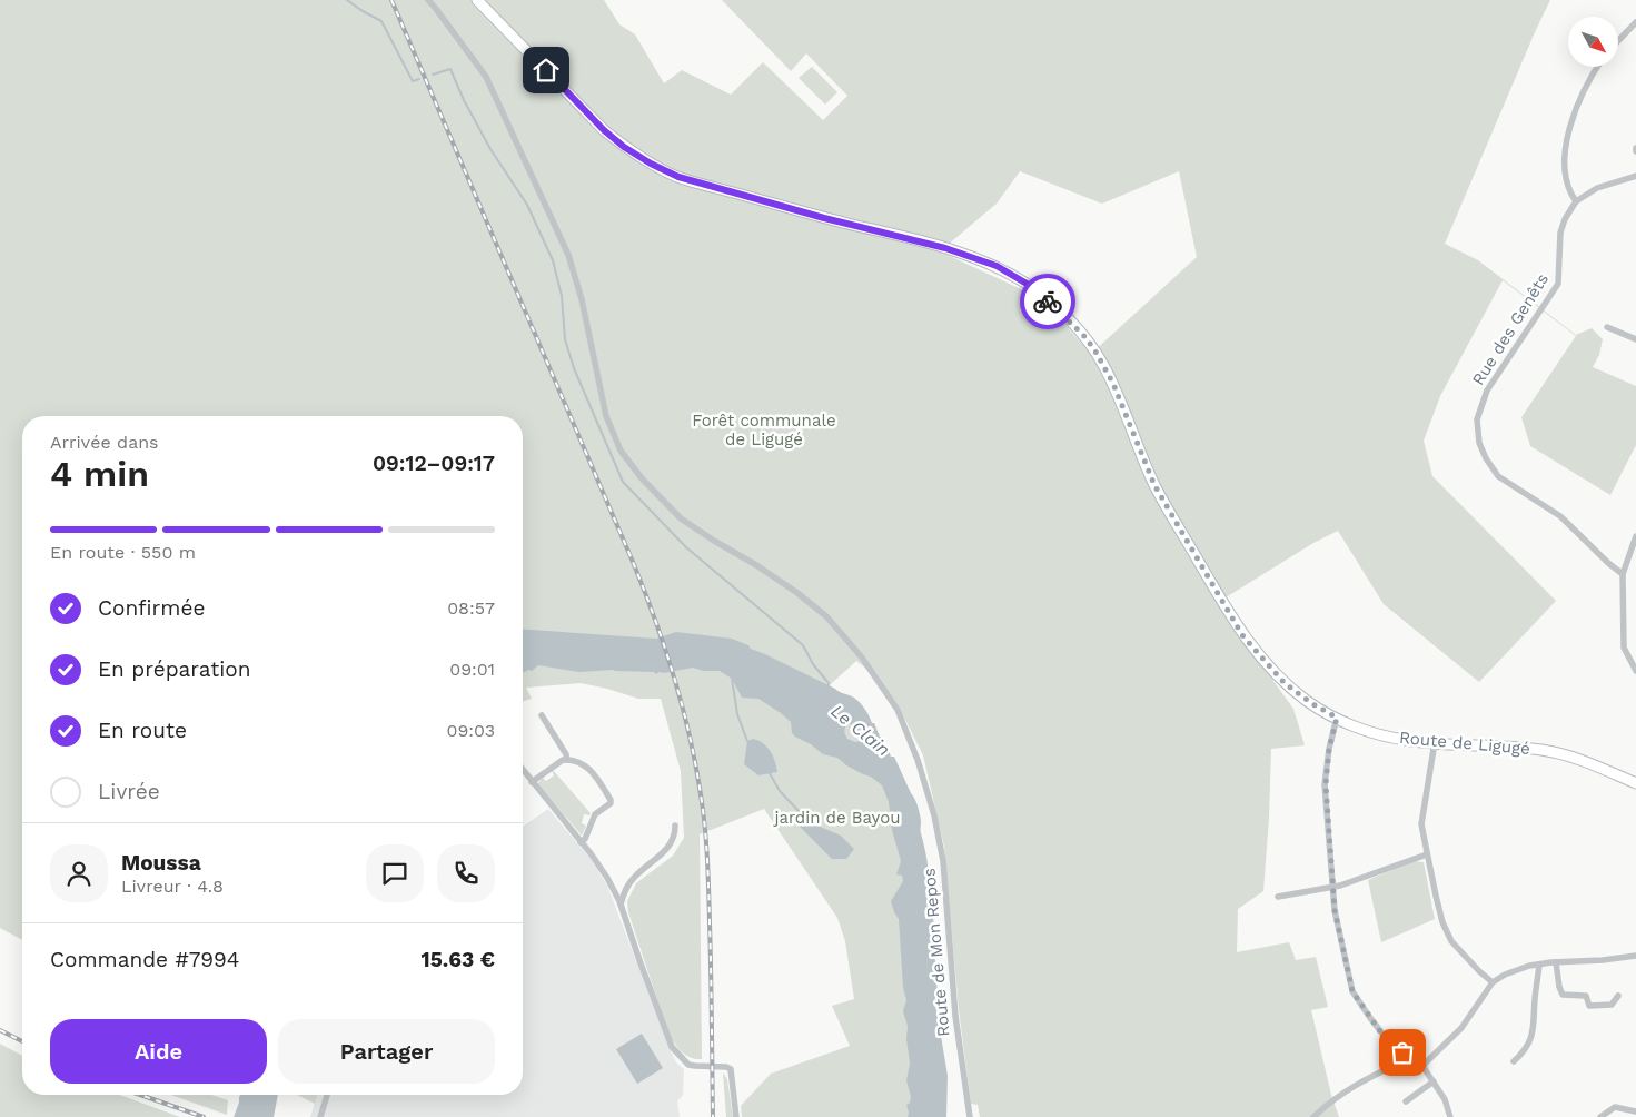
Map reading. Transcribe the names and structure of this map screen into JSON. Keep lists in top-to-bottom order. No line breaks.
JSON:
{"streets":{"street":["Rue des Genêts","Route de Ligugé","Route de Mon Repos"]},"water":["Le Clain"],"parks":["Forêt communale de Ligugé","jardin de Bayou"],"north":"bottom right","page":{"heading":["4 min","Arrivée dans","09:12–09:17"],"panel":["Moussa","Livreur · 4.8","Commande #7994","15.63 €"],"bar":"En route · 550 m","list":[["Confirmée","08:57"],["En préparation","09:01"],["En route","09:03"],"Livrée"],"buttons":["Aide","Partager"]}}
